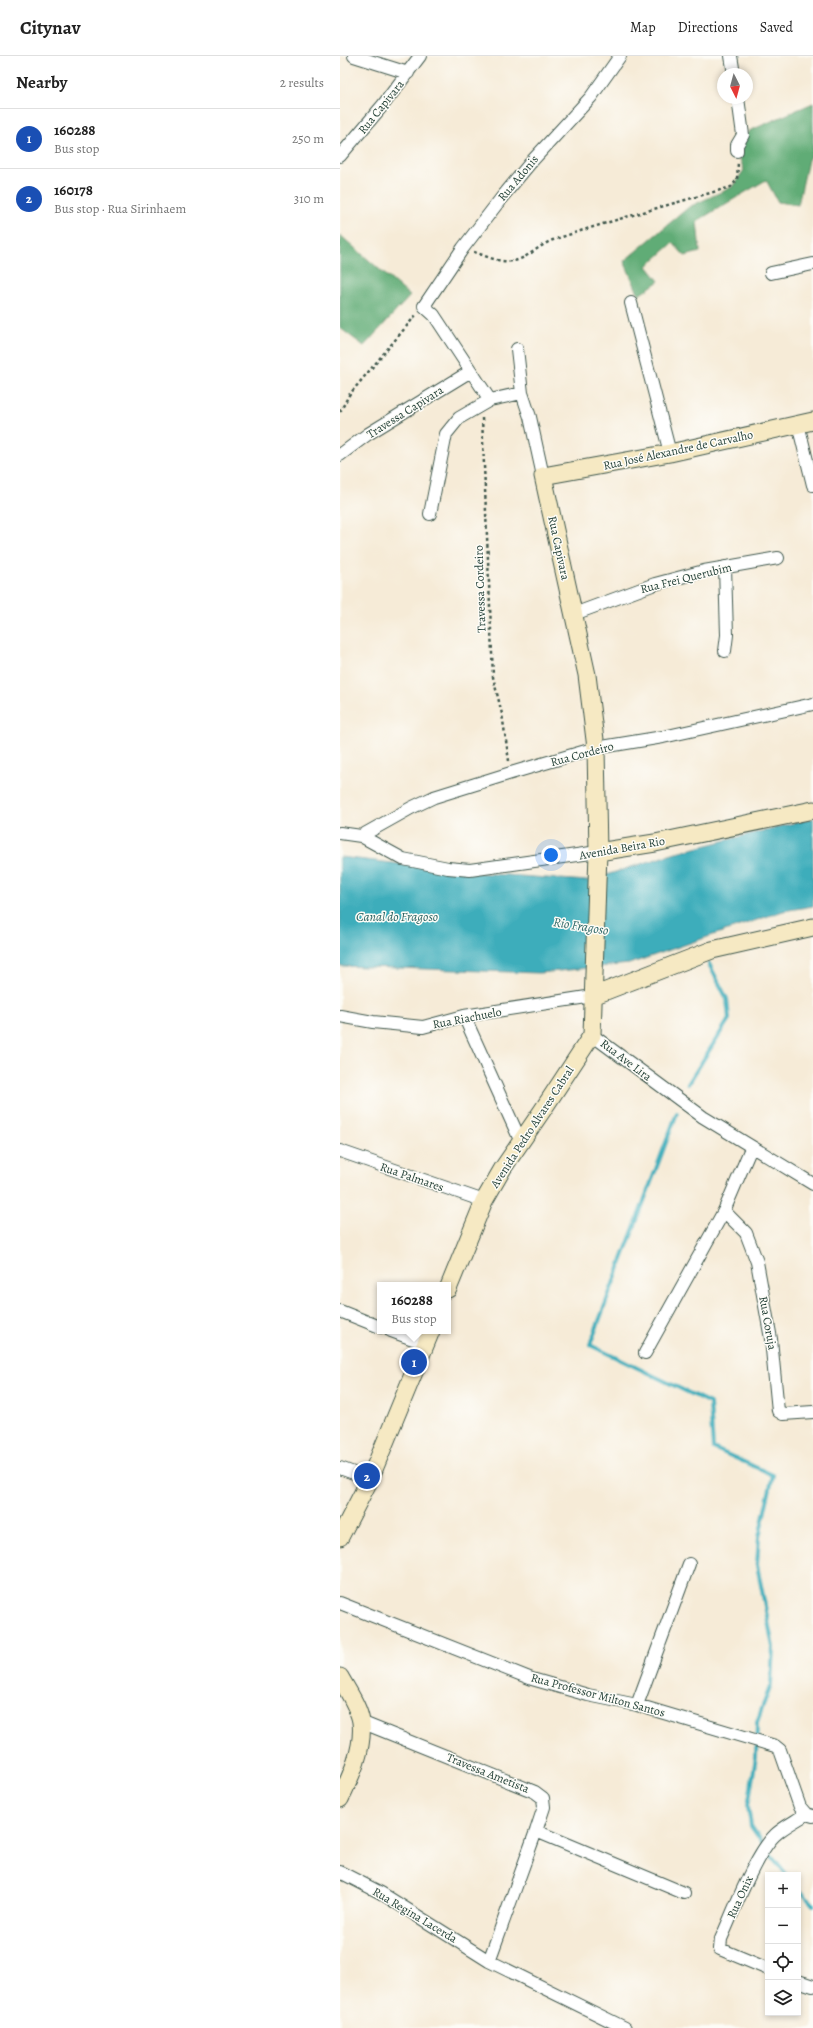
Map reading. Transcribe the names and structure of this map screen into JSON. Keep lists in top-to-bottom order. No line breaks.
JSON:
{"streets":{"main road":["Rua Capivara","Rua José Alexandre de Carvalho","Avenida Beira Rio","Rua Ave Lira","Avenida Pedro Alvares Cabral"],"street":["Rua Adonis","Travessa Capivara","Rua Frei Querubim","Rua Cordeiro","Rua Riachuelo","Rua Palmares","Rua Coruja","Rua Professor Milton Santos","Travessa Ametista","Rua Onix","Rua Regina Lacerda"],"path":["Travessa Cordeiro"]},"crossings":[["Rua Capivara","Rua José Alexandre de Carvalho"],["Rua Capivara","Rua Frei Querubim"],["Rua Capivara","Rua Cordeiro"],["Rua Capivara","Avenida Beira Rio"],["Rua Capivara","Rua Ave Lira"],["Travessa Cordeiro","Rua Cordeiro"],["Rua Cordeiro","Avenida Beira Rio"],["Avenida Beira Rio","Rua Ave Lira"],["Rua Riachuelo","Rua Ave Lira"],["Rua Ave Lira","Avenida Pedro Alvares Cabral"],["Avenida Pedro Alvares Cabral","Rua Palmares"],["Rua Professor Milton Santos","Rua Onix"],["Travessa Ametista","Rua Regina Lacerda"]],"water":["Canal do Fragoso","Rio Fragoso"],"north":"bottom","page":{"header":"Citynav","nav":["Map","Directions","Saved"],"heading":["Nearby","2 results"],"list":[{"mark":"1","name":"160288","note":"Bus stop","value":"250 m"},{"mark":"2","name":"160178","note":"Bus stop · Rua Sirinhaem","value":"310 m"}],"popup":["160288","Bus stop"],"pins":["1","2"],"map_buttons":["+","−"]}}
